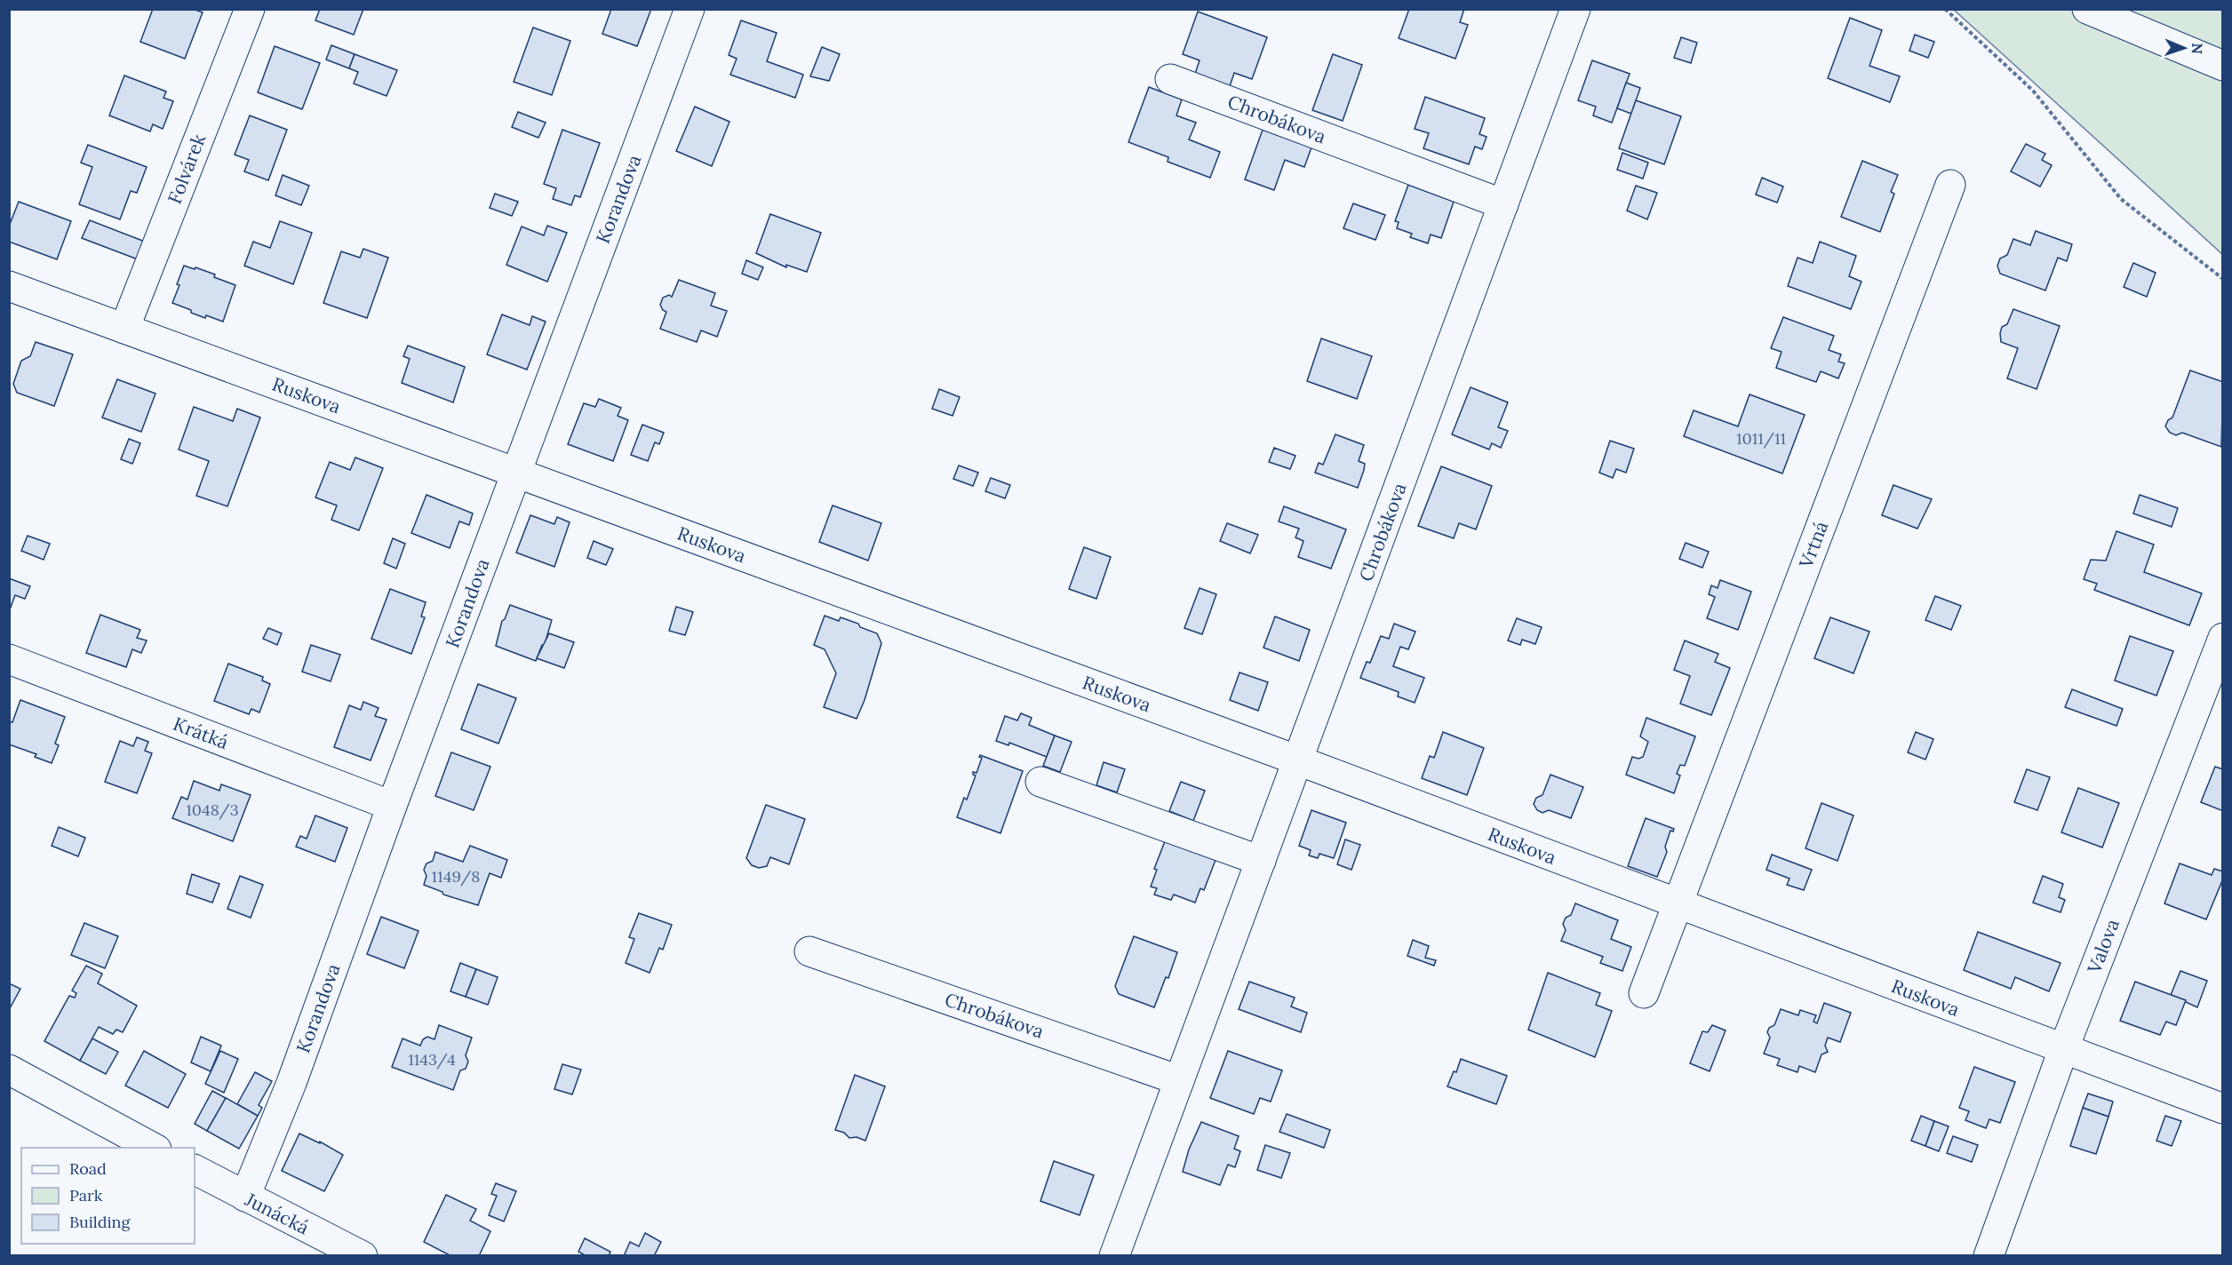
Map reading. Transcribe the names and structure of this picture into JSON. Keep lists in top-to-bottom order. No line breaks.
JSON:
{"streets":{"street":["Chrobákova","Folvárek","Korandova","Ruskova","Vrtná","Krátká","Valova","Junácká"]},"crossings":[["Chrobákova","Ruskova"],["Folvárek","Ruskova"],["Korandova","Ruskova"],["Korandova","Krátká"],["Korandova","Junácká"],["Ruskova","Vrtná"],["Ruskova","Valova"]],"house_numbers":["1011/11","1048/3","1149/8","1143/4"],"legend":["Road","Park","Building"],"north":"right"}
